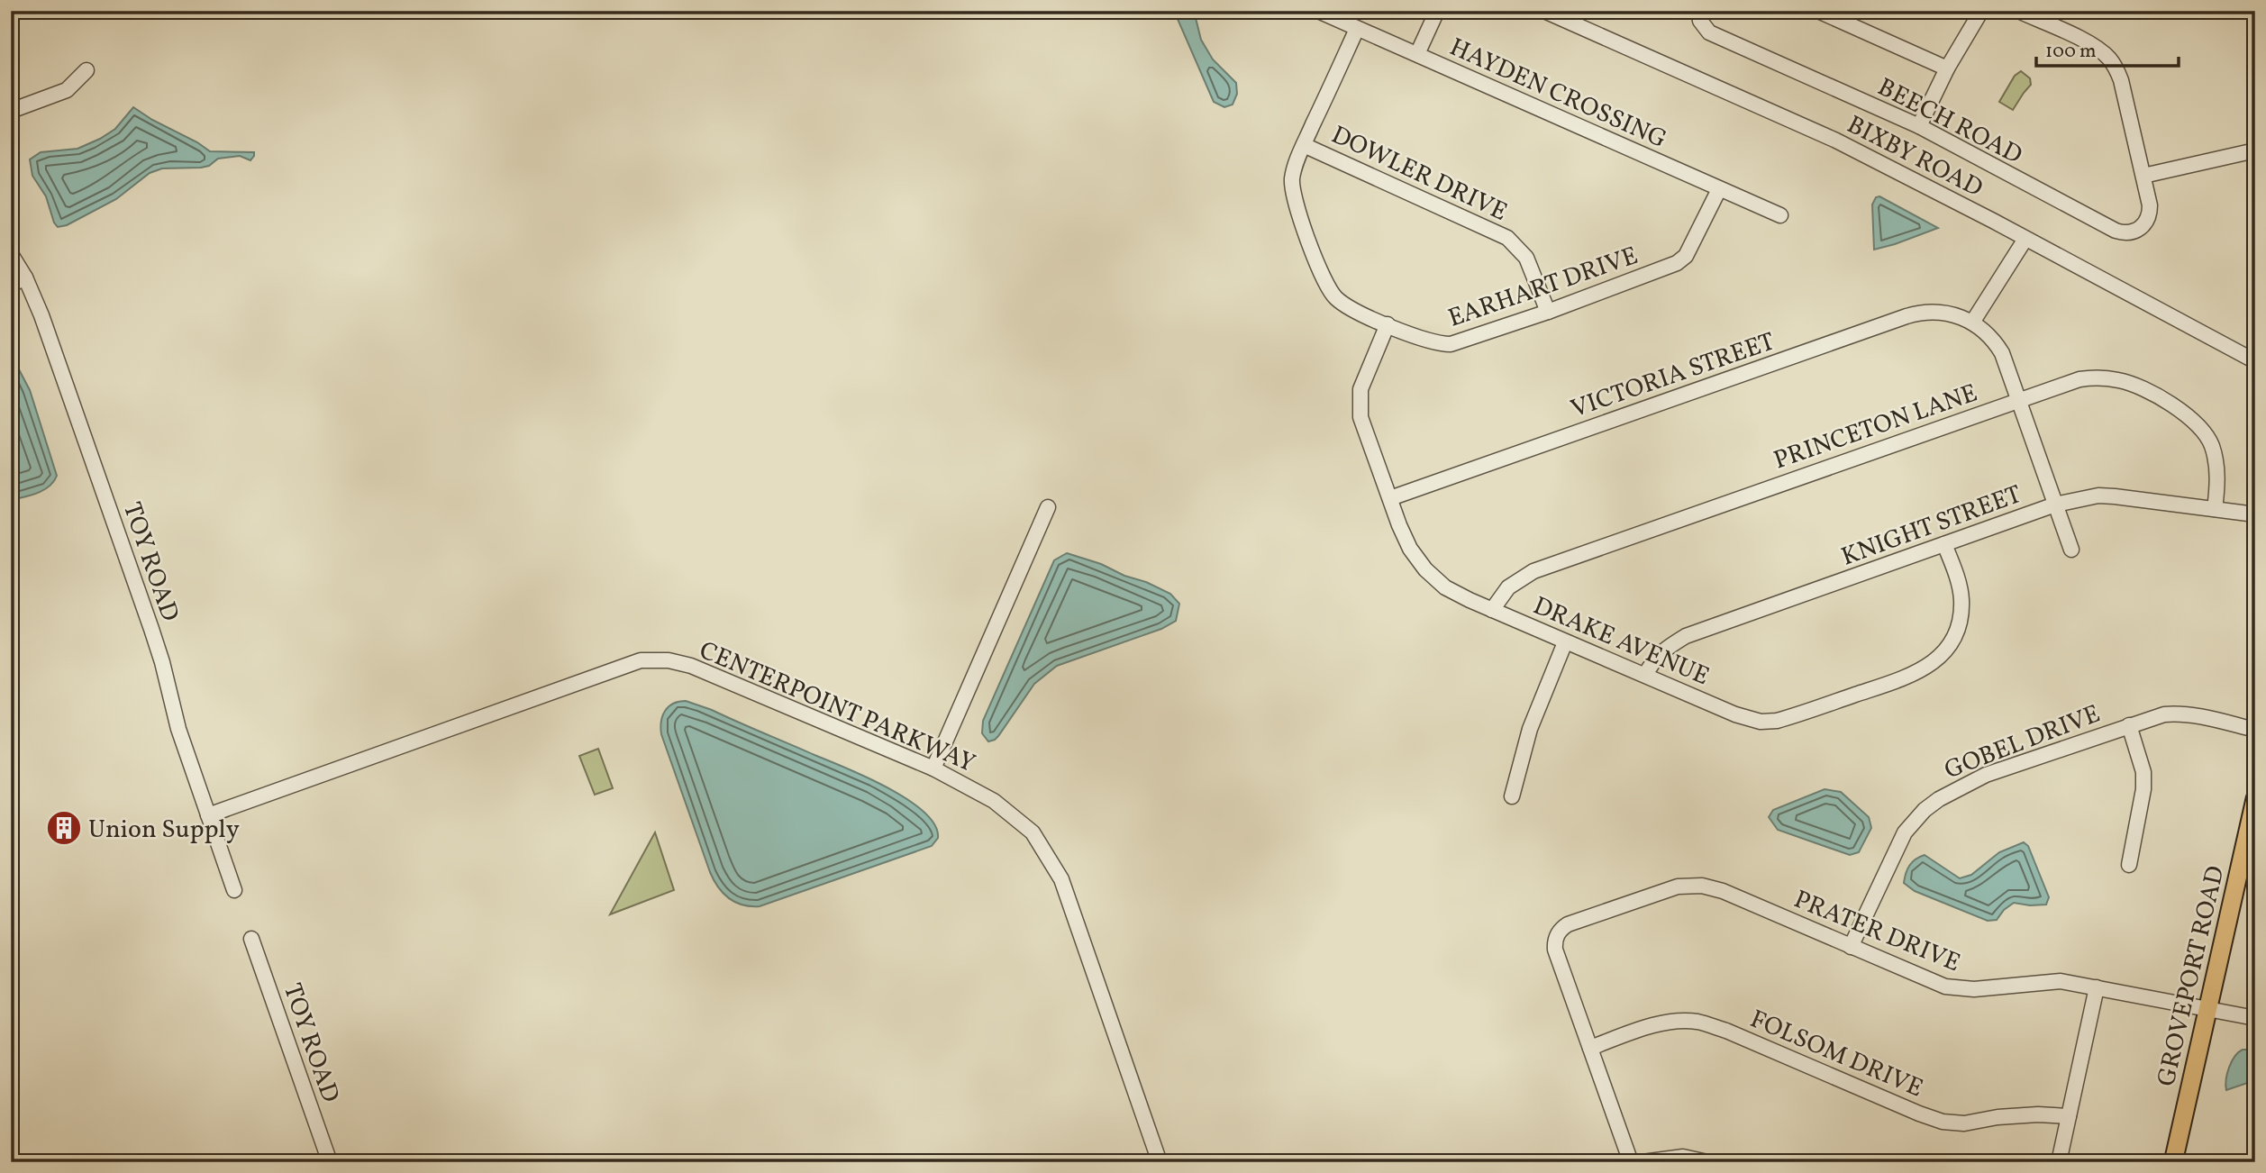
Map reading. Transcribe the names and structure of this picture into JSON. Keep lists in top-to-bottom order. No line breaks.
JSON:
{"streets":{"main road":["GROVEPORT ROAD"],"street":["HAYDEN CROSSING","BEECH ROAD","BIXBY ROAD","DOWLER DRIVE","EARHART DRIVE","VICTORIA STREET","PRINCETON LANE","KNIGHT STREET","TOY ROAD","DRAKE AVENUE","CENTERPOINT PARKWAY","GOBEL DRIVE","PRATER DRIVE","FOLSOM DRIVE"]},"crossings":[["HAYDEN CROSSING","EARHART DRIVE"],["DOWLER DRIVE","EARHART DRIVE"],["EARHART DRIVE","DRAKE AVENUE"],["VICTORIA STREET","PRINCETON LANE"],["VICTORIA STREET","KNIGHT STREET"],["VICTORIA STREET","DRAKE AVENUE"],["PRINCETON LANE","KNIGHT STREET"],["PRINCETON LANE","DRAKE AVENUE"],["KNIGHT STREET","DRAKE AVENUE"],["TOY ROAD","CENTERPOINT PARKWAY"],["GOBEL DRIVE","PRATER DRIVE"],["PRATER DRIVE","GROVEPORT ROAD"],["PRATER DRIVE","FOLSOM DRIVE"]],"places":{"building":["Union Supply"]},"scale_bar":"100 m"}
